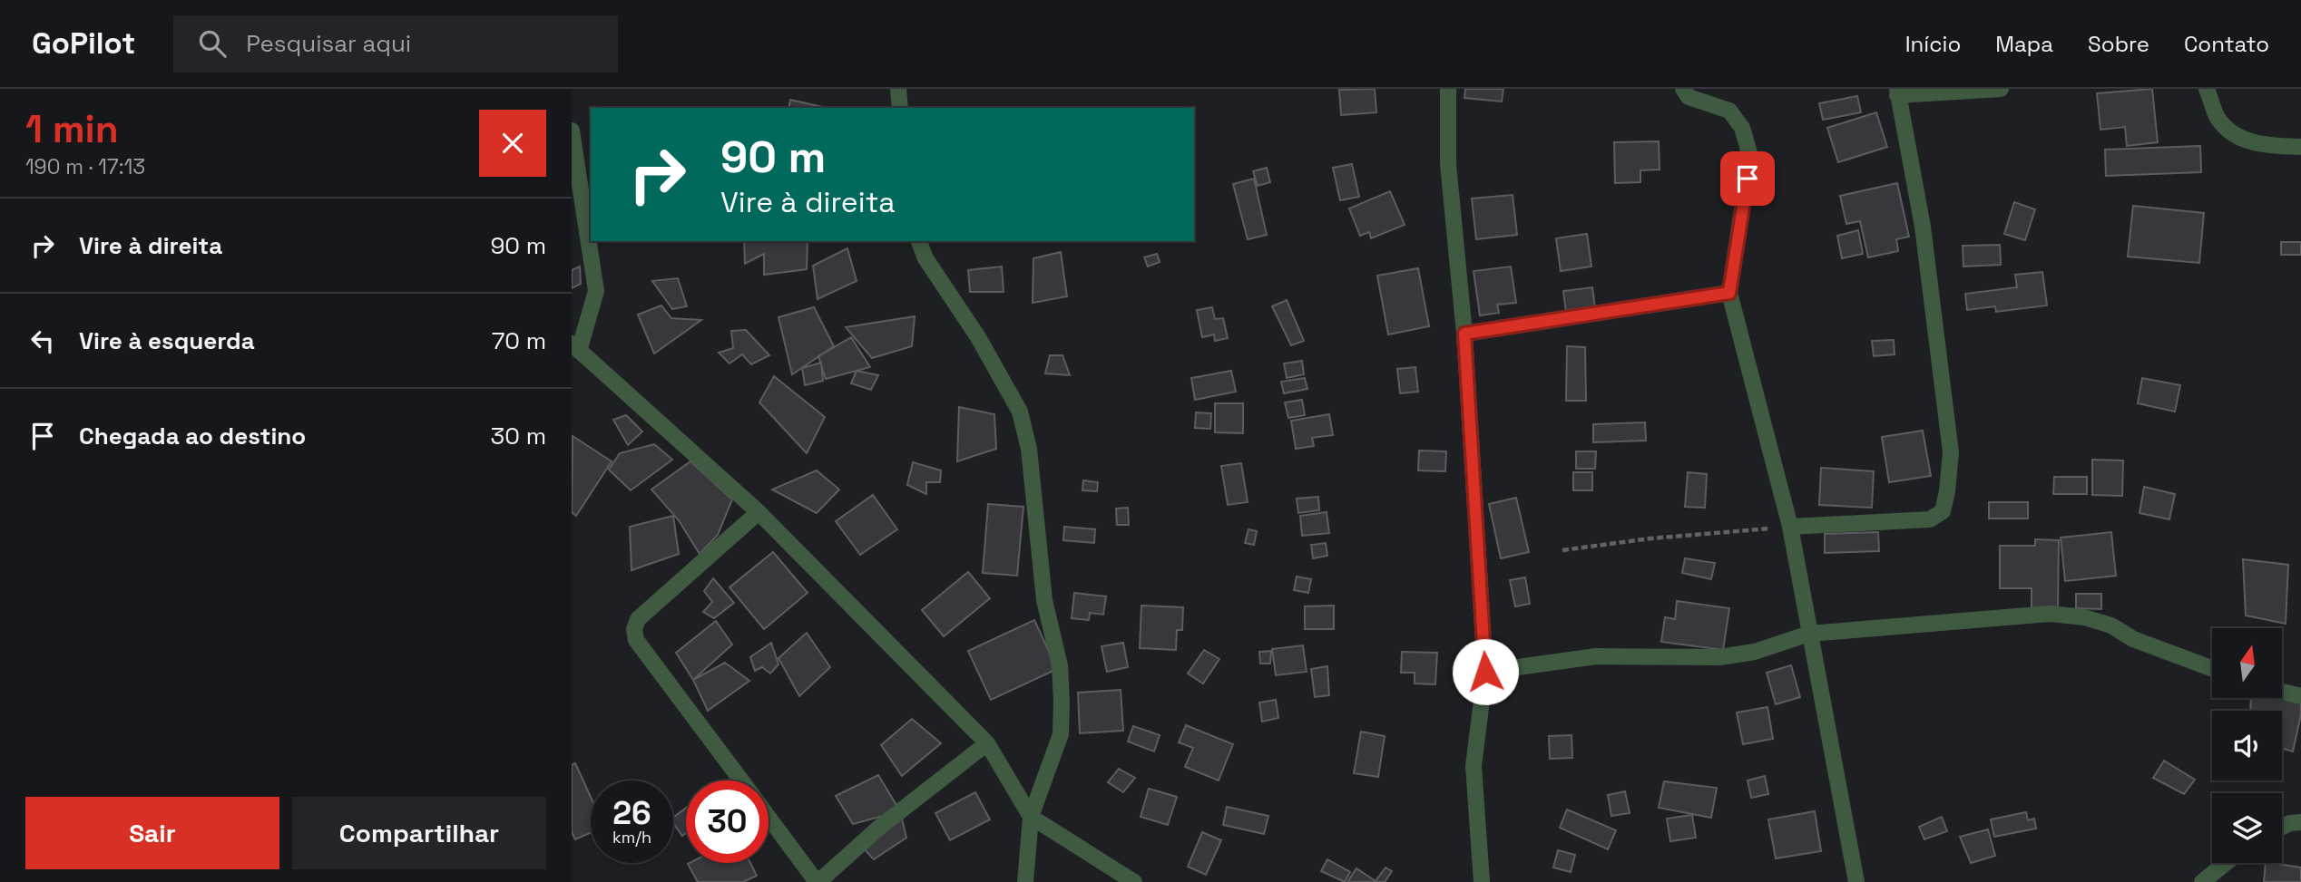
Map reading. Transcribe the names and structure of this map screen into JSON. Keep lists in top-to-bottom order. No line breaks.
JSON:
{"north":"top","page":{"header":"GoPilot","search":"Pesquisar aqui","nav":["Início","Mapa","Sobre","Contato"],"heading":["1 min","190 m · 17:13"],"turn":["90 m","Vire à direita"],"list":[{"name":"Vire à direita","value":"90 m"},{"name":"Vire à esquerda","value":"70 m"},{"name":"Chegada ao destino","value":"30 m"}],"speed":"26 km/h","limit":"30","buttons":["Sair","Compartilhar"]}}
